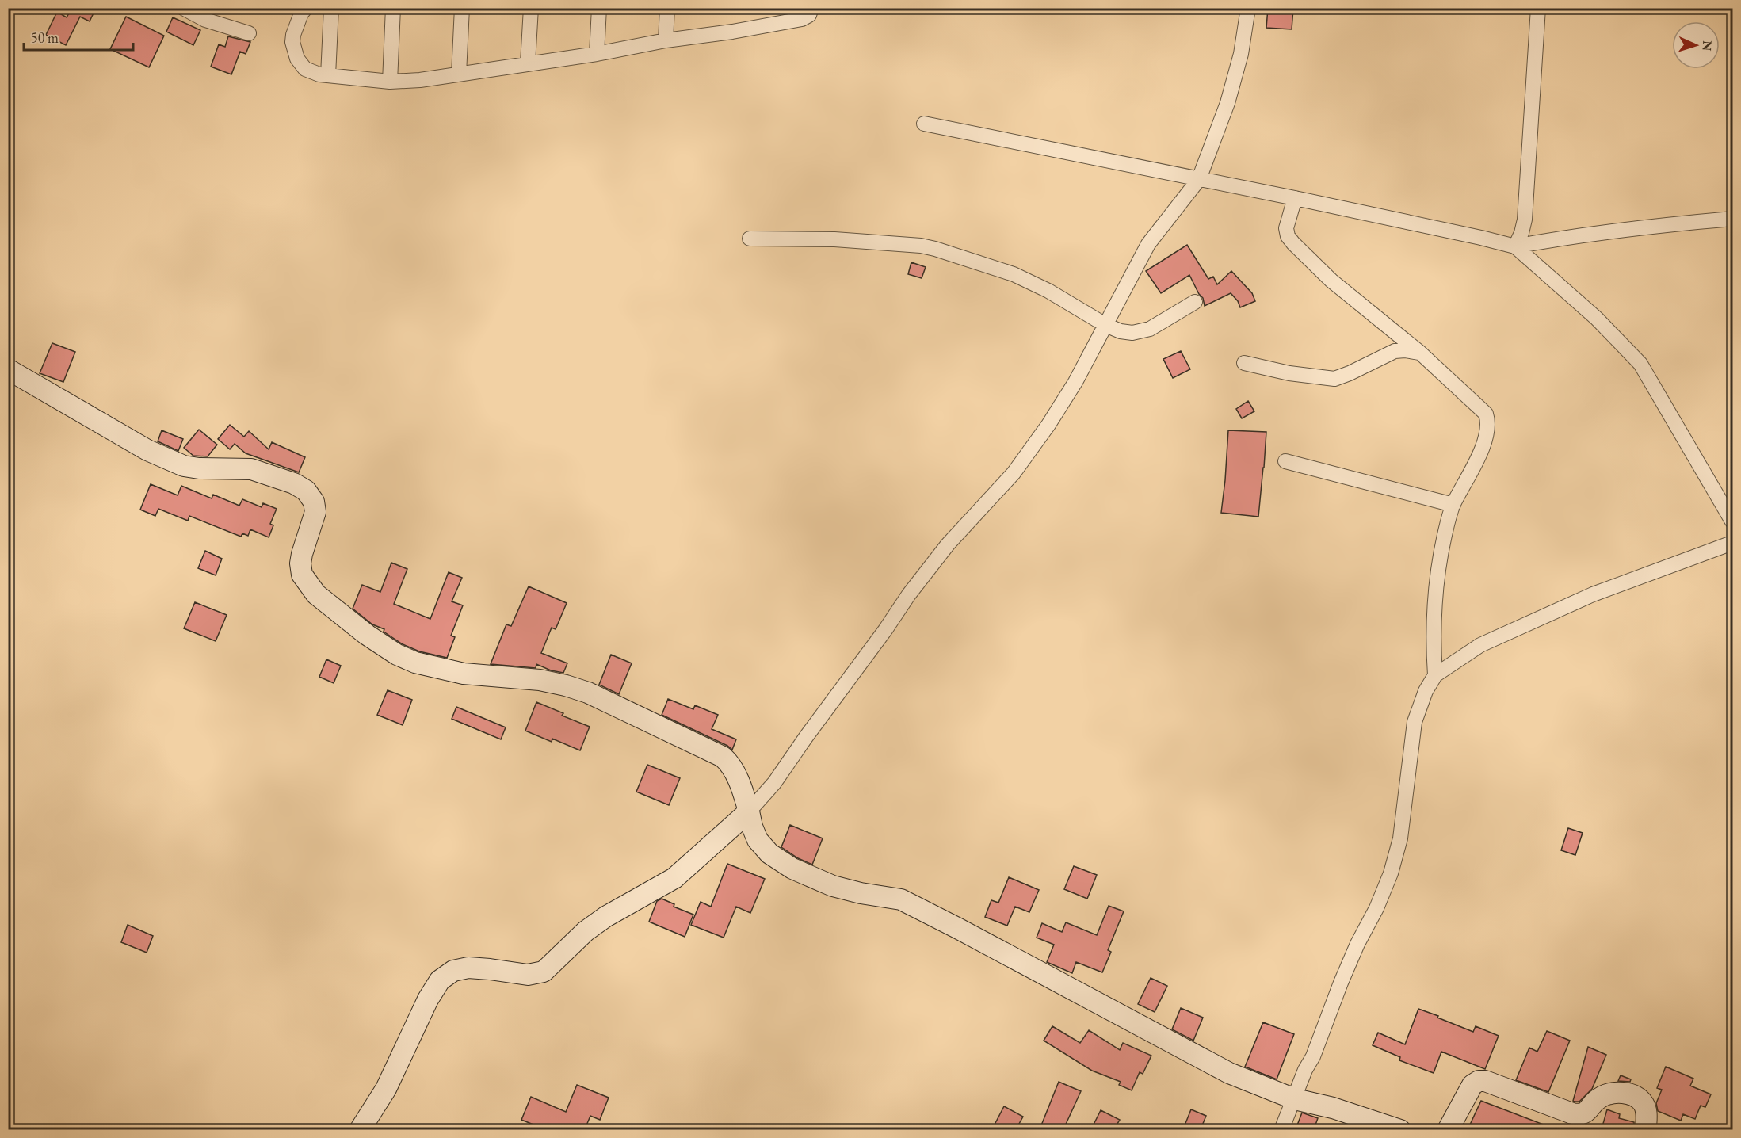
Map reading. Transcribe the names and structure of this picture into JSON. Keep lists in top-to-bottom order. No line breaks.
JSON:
{"scale_bar":"50 m","north":"right"}
